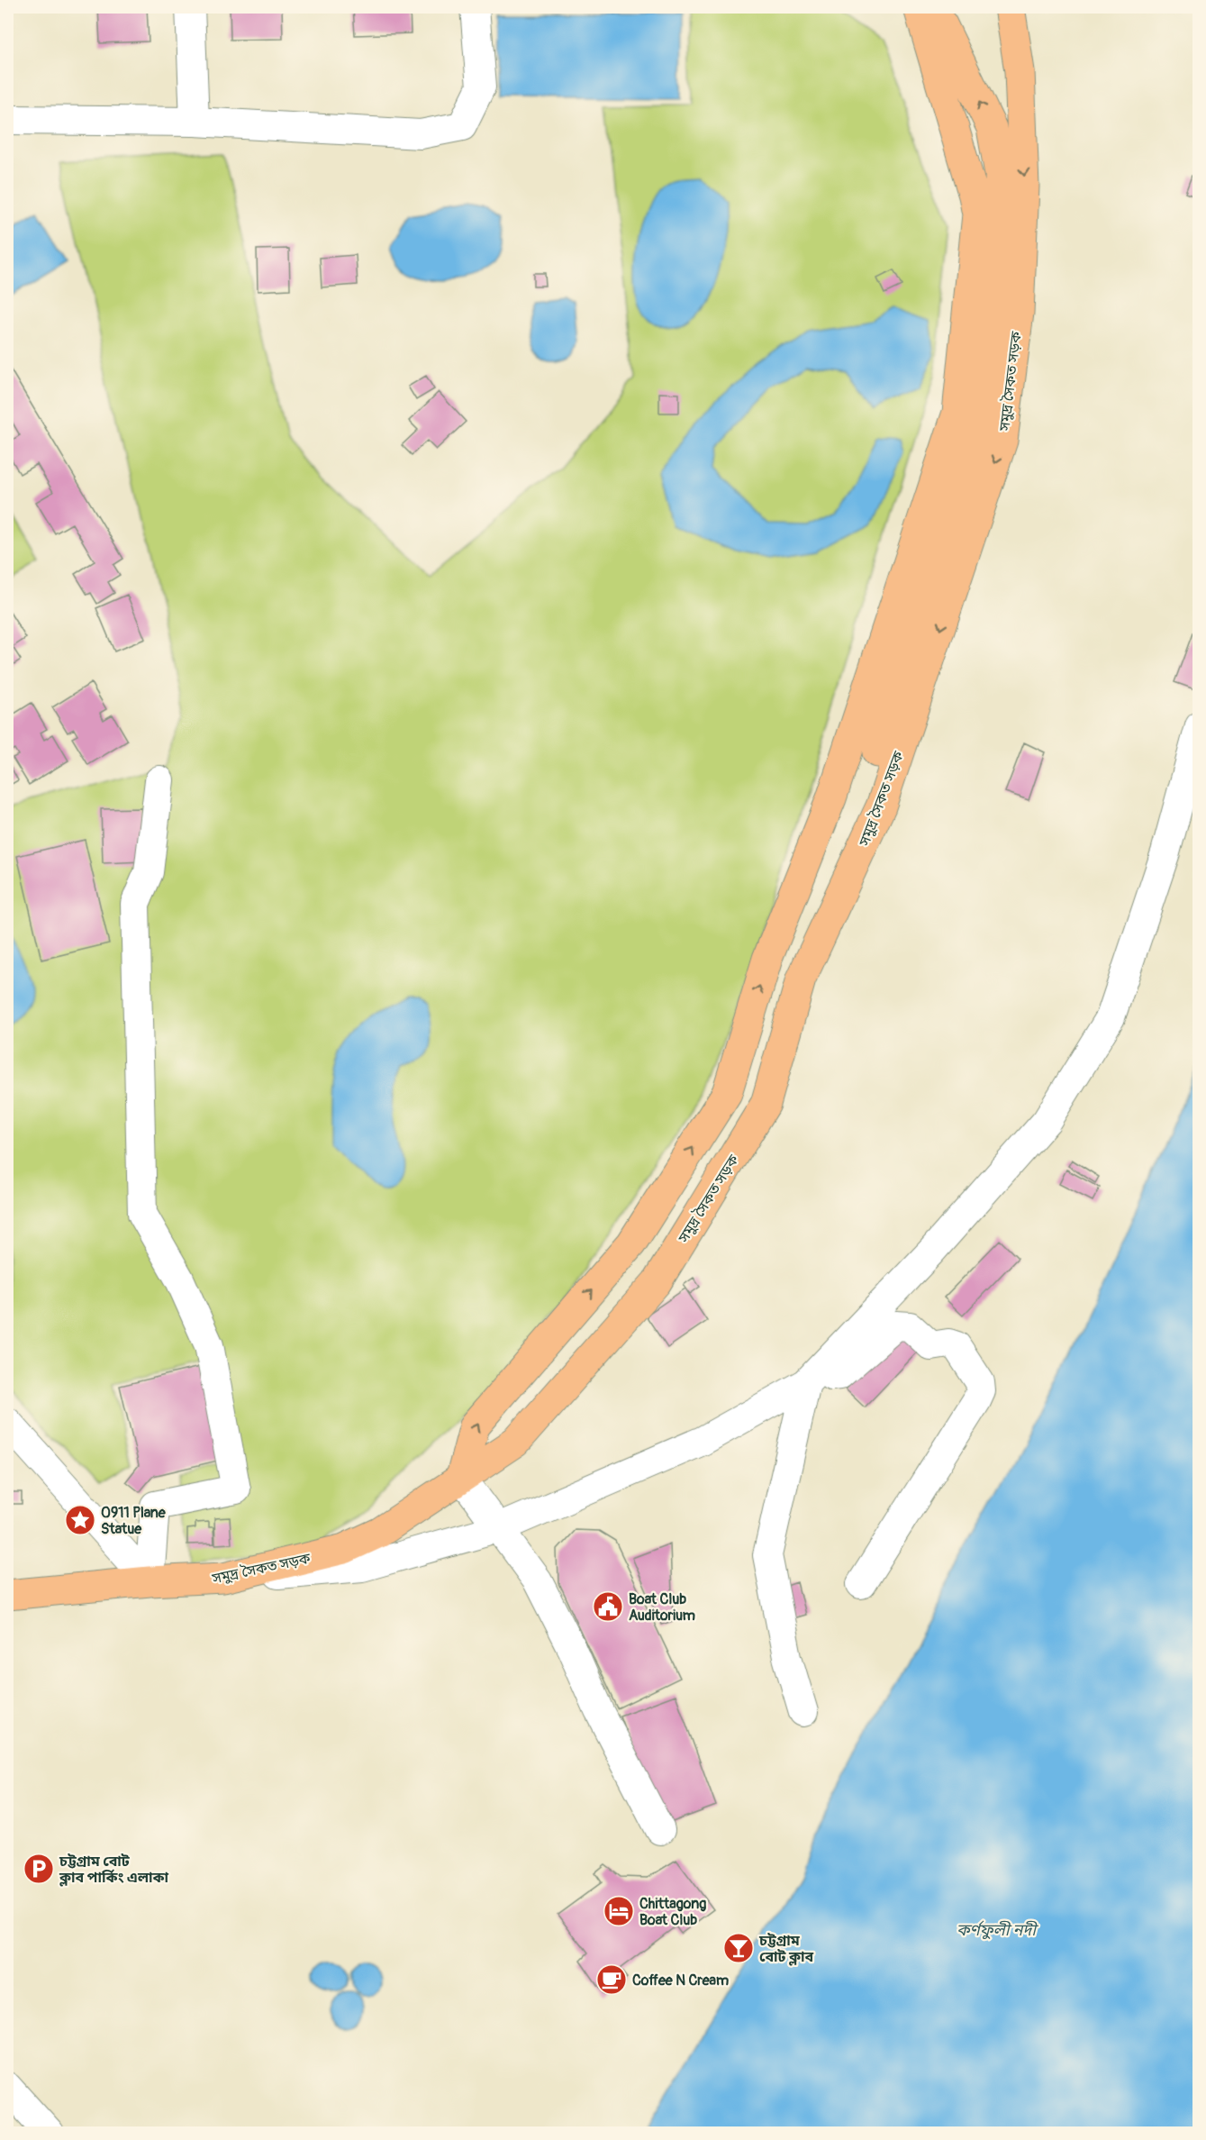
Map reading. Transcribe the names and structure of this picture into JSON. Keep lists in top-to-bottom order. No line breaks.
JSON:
{"streets":{"main road":["সমুদ্র সৈকত সড়ক"]},"water":["কর্ণফুলী নদী"],"places":{"place":["0911 Plane Statue"],"public building":["Boat Club Auditorium"],"parking":["চট্টগ্রাম বোট ক্লাব পার্কিং এলাকা"],"hotel":["Chittagong Boat Club"],"bar":["চট্টগ্রাম বোট ক্লাব"],"cafe":["Coffee N Cream"]}}
